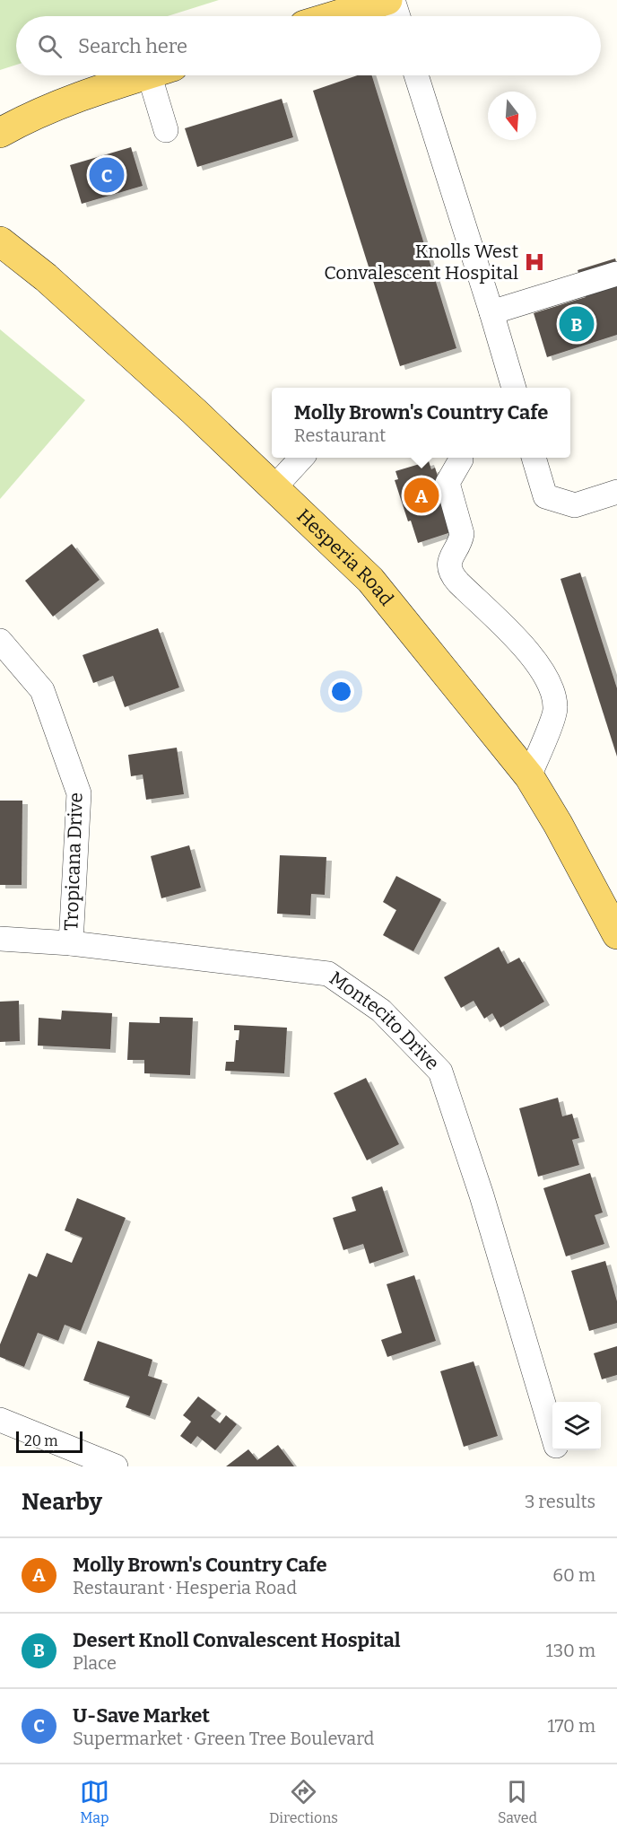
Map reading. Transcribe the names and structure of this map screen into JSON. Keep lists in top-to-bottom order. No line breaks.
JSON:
{"streets":{"main road":["Hesperia Road"],"street":["Tropicana Drive","Montecito Drive"]},"crossings":[["Tropicana Drive","Montecito Drive"]],"places":{"hospital":["Knolls West Convalescent Hospital"]},"scale_bar":"20 m","north":"bottom","page":{"search":"Search here","pins":["C","B","A"],"popup":["Molly Brown's Country Cafe","Restaurant"],"scale":"20 m","heading":["Nearby","3 results"],"list":[{"mark":"A","name":"Molly Brown's Country Cafe","note":"Restaurant · Hesperia Road","value":"60 m"},{"mark":"B","name":"Desert Knoll Convalescent Hospital","note":"Place","value":"130 m"},{"mark":"C","name":"U-Save Market","note":"Supermarket · Green Tree Boulevard","value":"170 m"}],"nav":["Map","Directions","Saved"]}}
